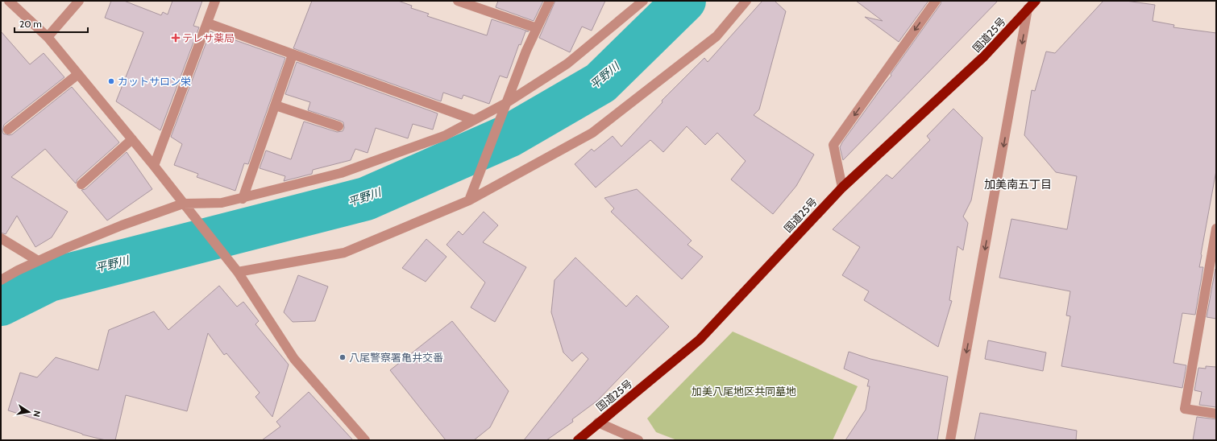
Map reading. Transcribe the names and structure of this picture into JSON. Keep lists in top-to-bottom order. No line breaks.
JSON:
{"streets":{"highway":["国道25号"]},"districts":["加美南五丁目"],"water":["平野川"],"parks":["加美八尾地区共同墓地"],"places":{"health":["テレサ薬局"],"other":["カットサロン栄","八尾警察署亀井交番"]},"scale_bar":"20 m","north":"right"}
